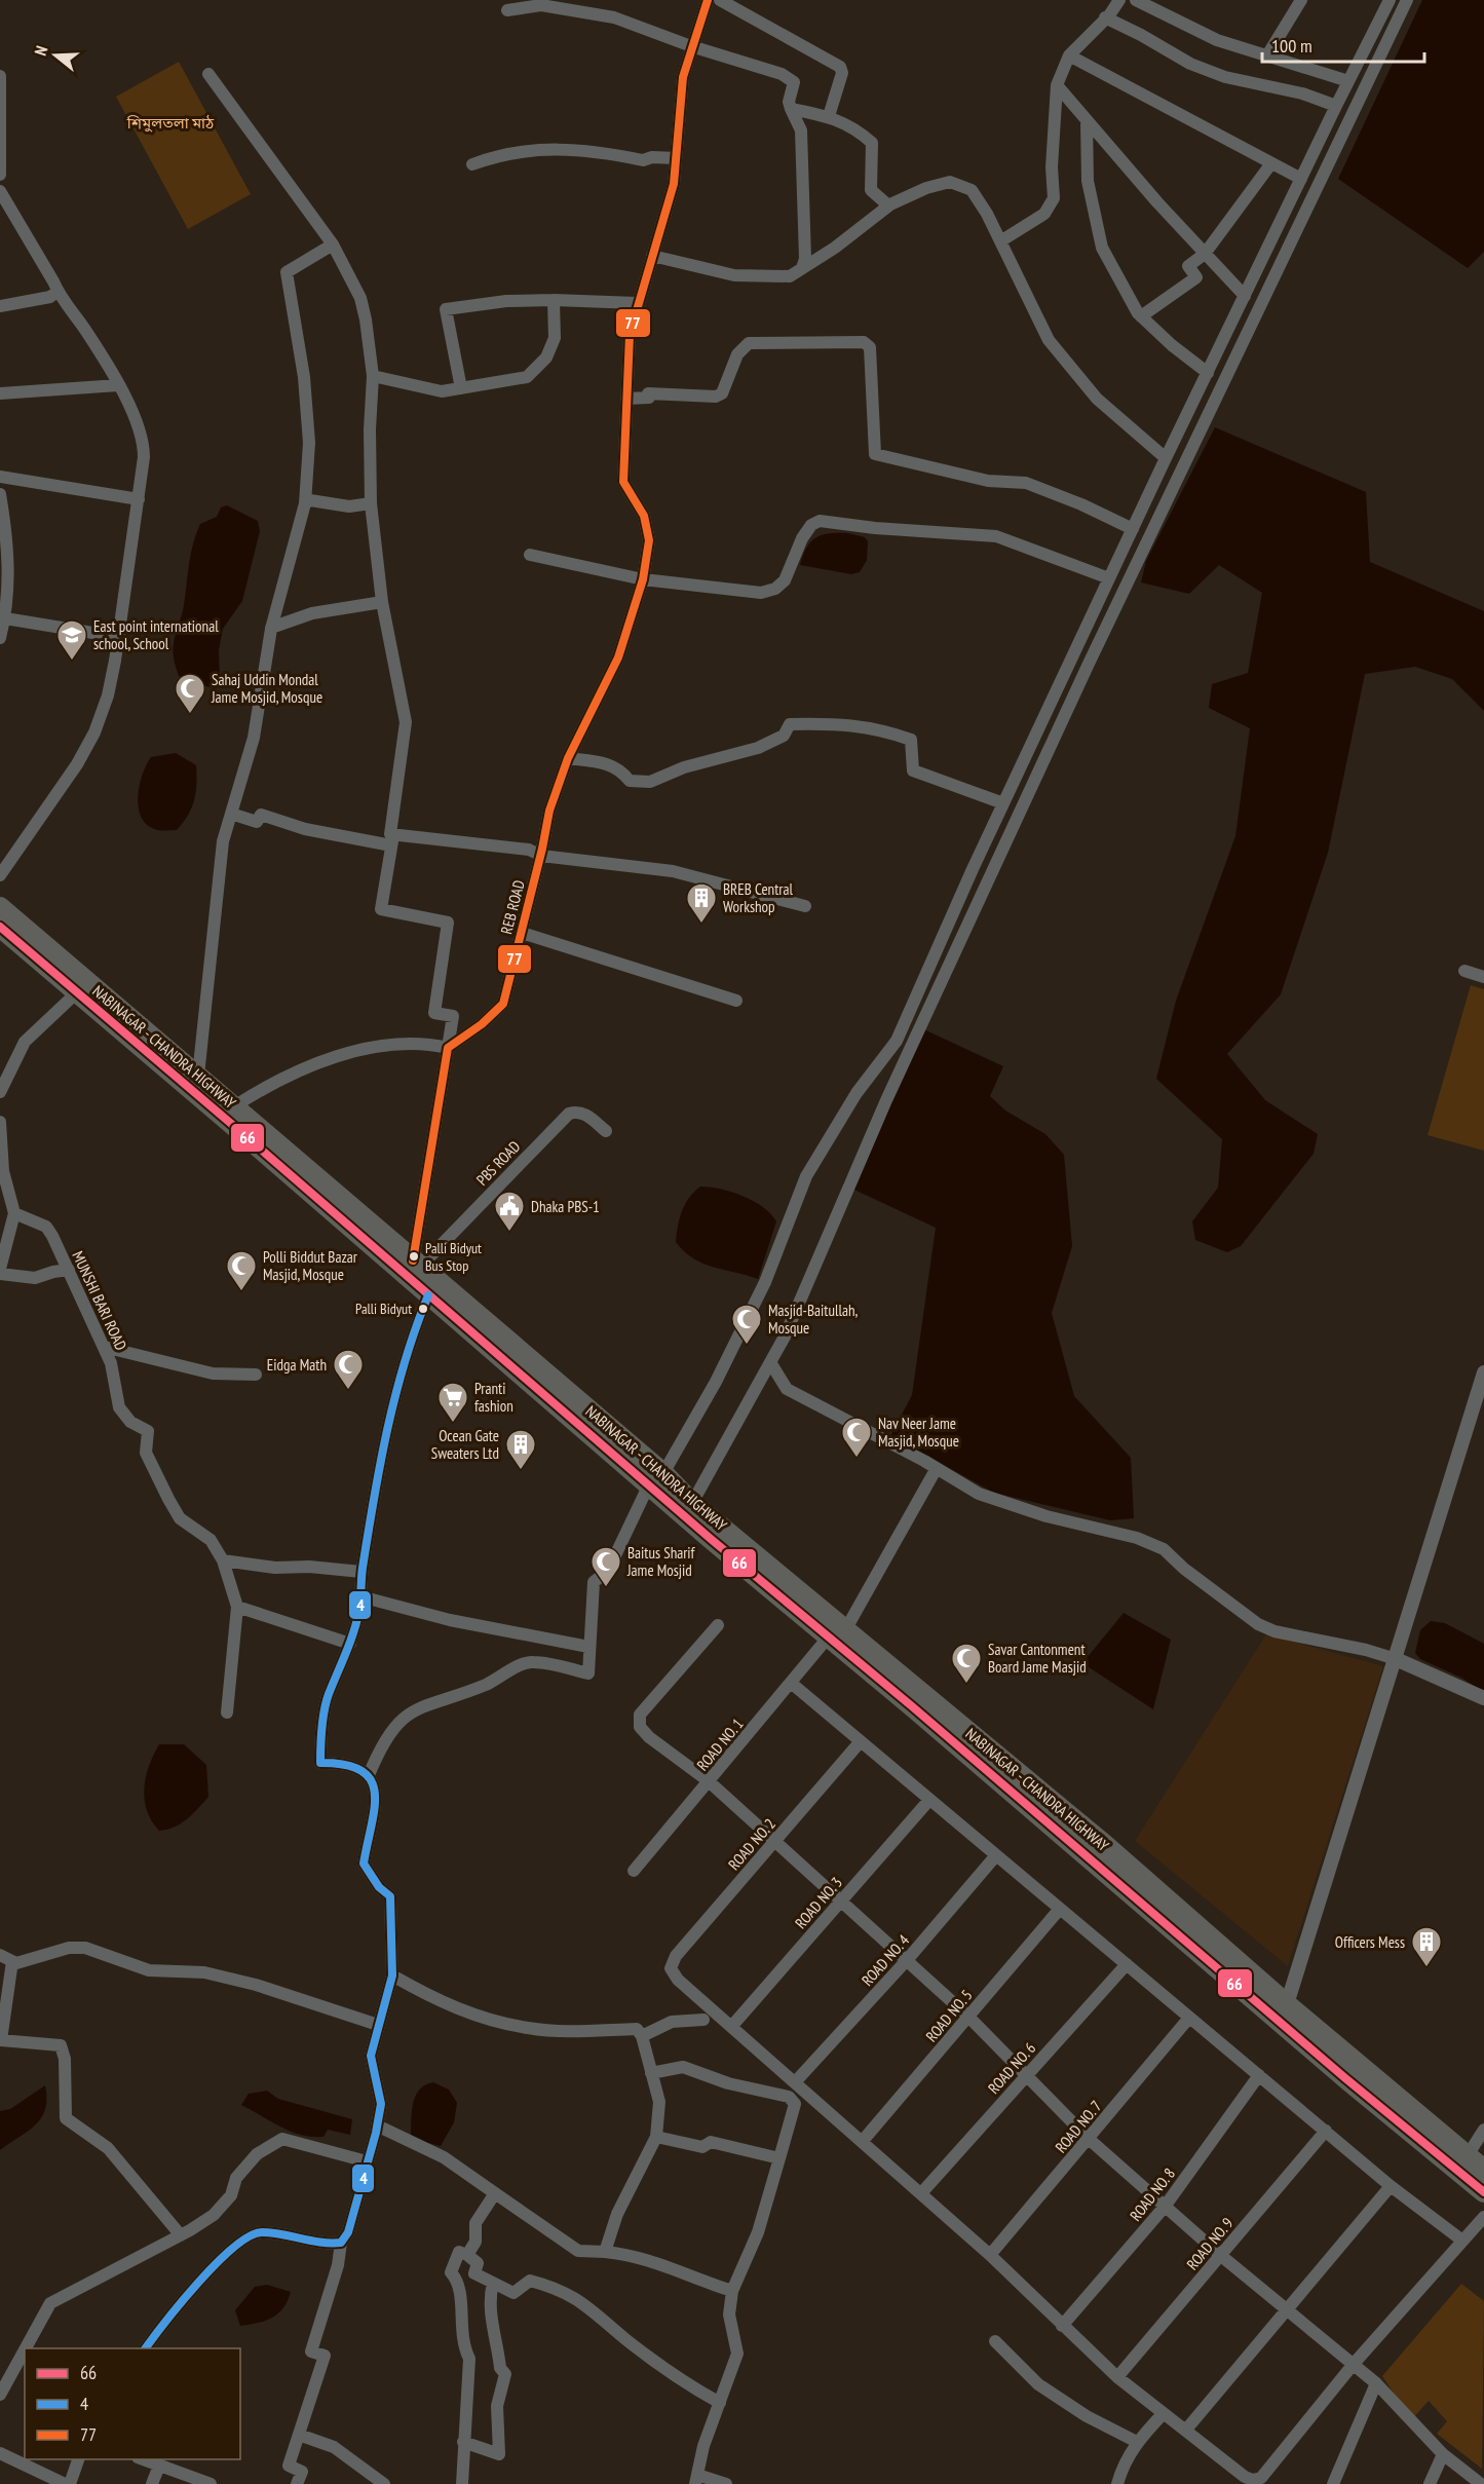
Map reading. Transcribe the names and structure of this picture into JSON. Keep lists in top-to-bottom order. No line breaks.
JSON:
{"streets":{"highway":["NABINAGAR - CHANDRA HIGHWAY"],"street":["REB ROAD","PBS ROAD","MUNSHI BARI ROAD","ROAD NO. 1","ROAD NO. 2","ROAD NO. 3","ROAD NO. 4","ROAD NO. 5","ROAD NO. 6","ROAD NO. 7","ROAD NO. 8","ROAD NO. 9"]},"crossings":[["NABINAGAR - CHANDRA HIGHWAY","PBS ROAD"],["NABINAGAR - CHANDRA HIGHWAY","ROAD NO. 1"],["ROAD NO. 2","ROAD NO. 3"]],"parks":["শিমুলতলা মাঠ"],"places":{"school or university":["East point international school, School"],"mosque":["Sahaj Uddin Mondal Jame Mosjid, Mosque","Polli Biddut Bazar Masjid, Mosque","Masjid-Baitullah, Mosque","Eidga Math","Nav Neer Jame Masjid, Mosque","Baitus Sharif Jame Mosjid","Savar Cantonment Board Jame Masjid"],"building":["BREB Central Workshop","Ocean Gate Sweaters Ltd","Officers Mess"],"public building":["Dhaka PBS-1"],"other":["Palli Bidyut Bus Stop","Palli Bidyut"],"supermarket":["Pranti fashion"]},"lines":["transit line 77","transit line 66","transit line 4"],"legend":["66","4","77"],"scale_bar":"100 m","north":"left"}
